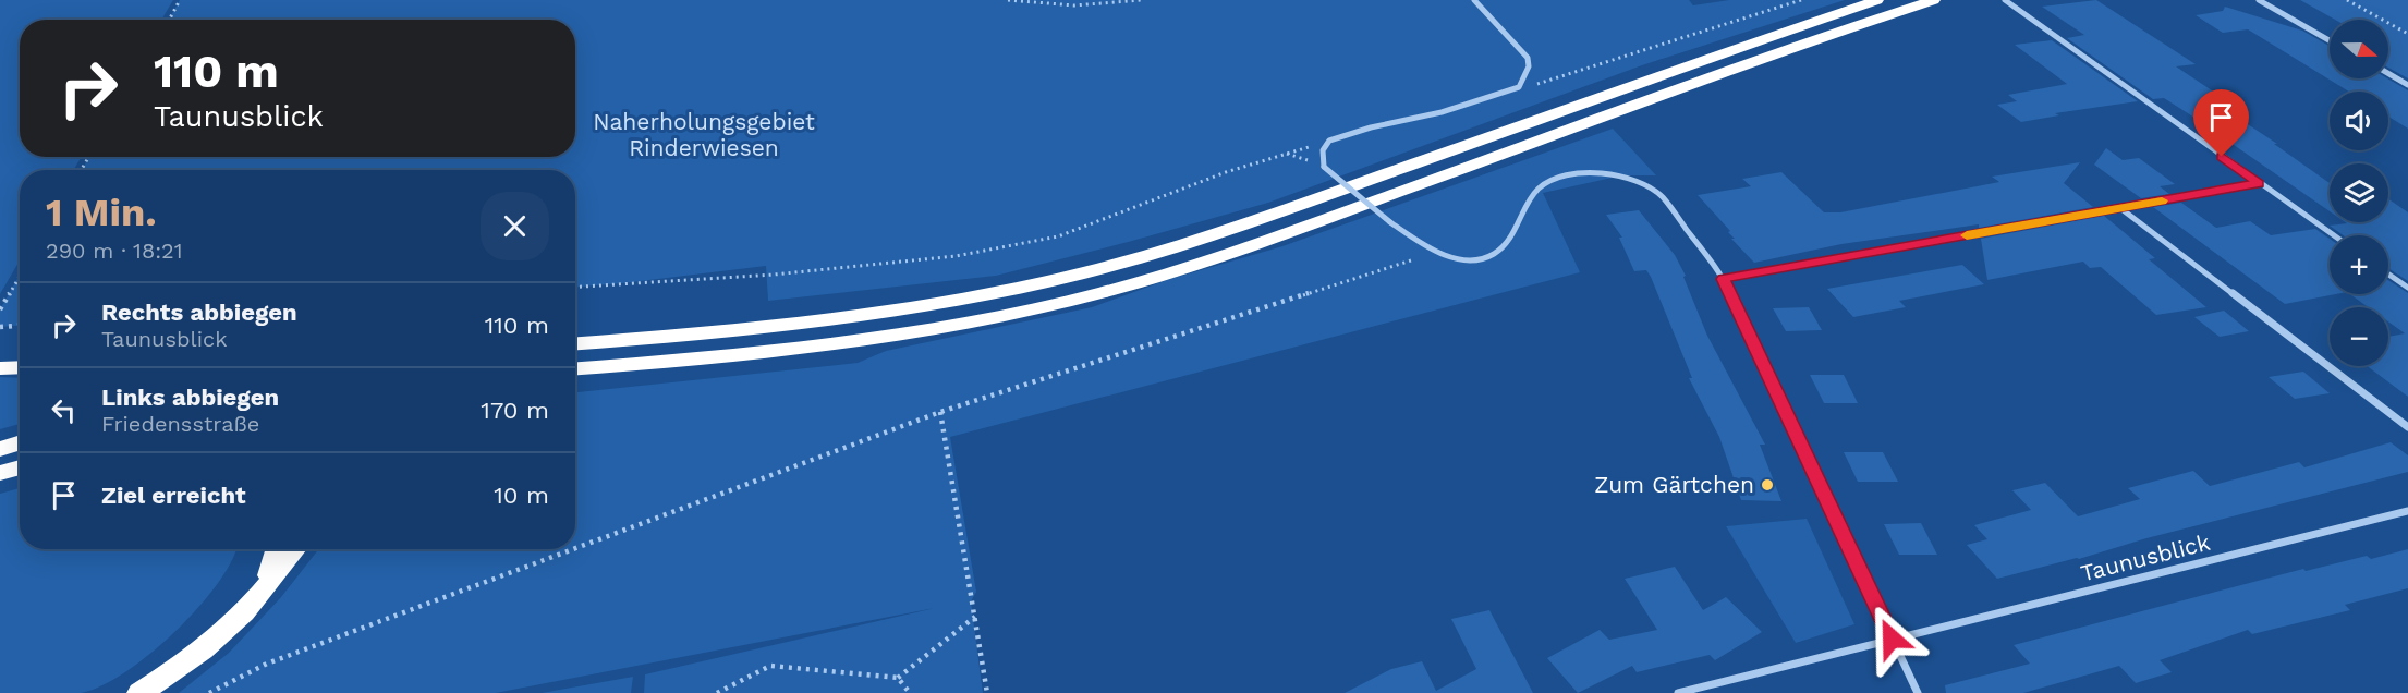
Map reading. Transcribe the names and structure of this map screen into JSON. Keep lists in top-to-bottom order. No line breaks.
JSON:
{"streets":{"street":["Taunusblick"]},"parks":["Naherholungsgebiet Rinderwiesen"],"places":["Zum Gärtchen"],"north":"right","page":{"map_buttons":["+","−"],"turn":["110 m","Taunusblick"],"heading":["1 Min.","290 m · 18:21"],"list":[{"name":"Rechts abbiegen","note":"Taunusblick","value":"110 m"},{"name":"Links abbiegen","note":"Friedensstraße","value":"170 m"},{"name":"Ziel erreicht","value":"10 m"}]}}
